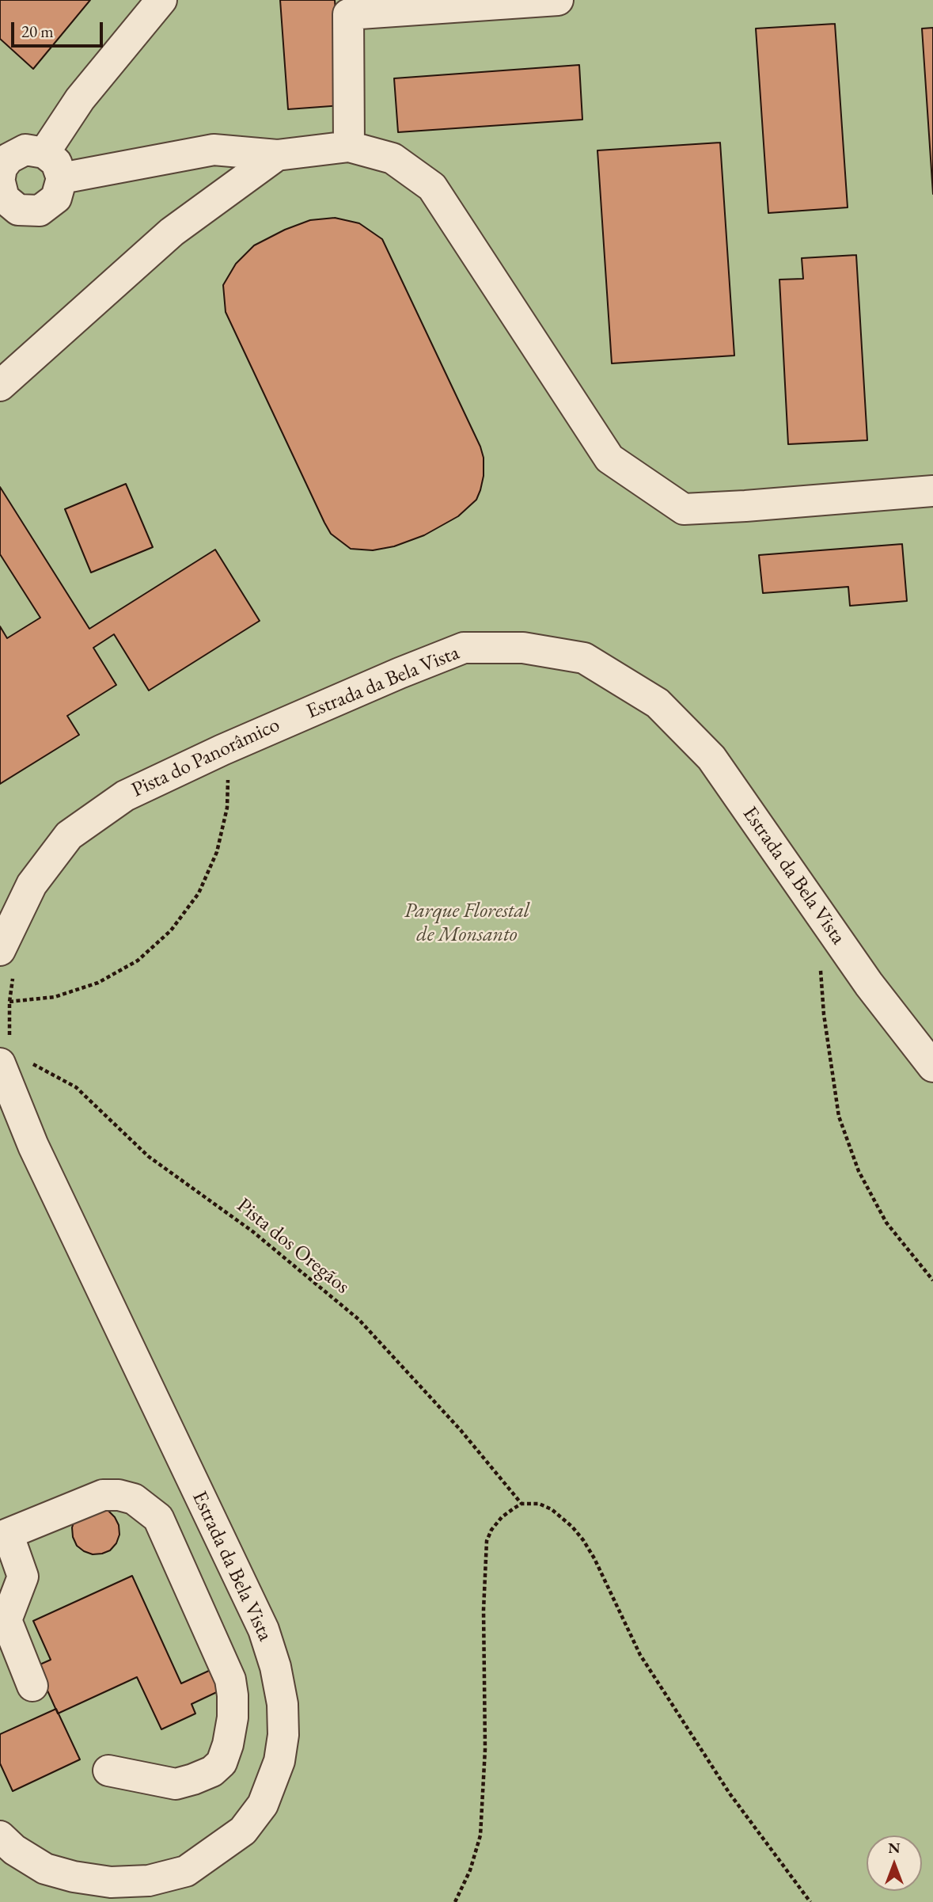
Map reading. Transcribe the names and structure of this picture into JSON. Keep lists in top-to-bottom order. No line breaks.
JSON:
{"streets":{"street":["Estrada da Bela Vista"],"path":["Pista dos Oregãos"]},"crossings":[["Estrada da Bela Vista","Pista dos Oregãos"]],"parks":["Parque Florestal de Monsanto"],"scale_bar":"20 m","north":"top"}
